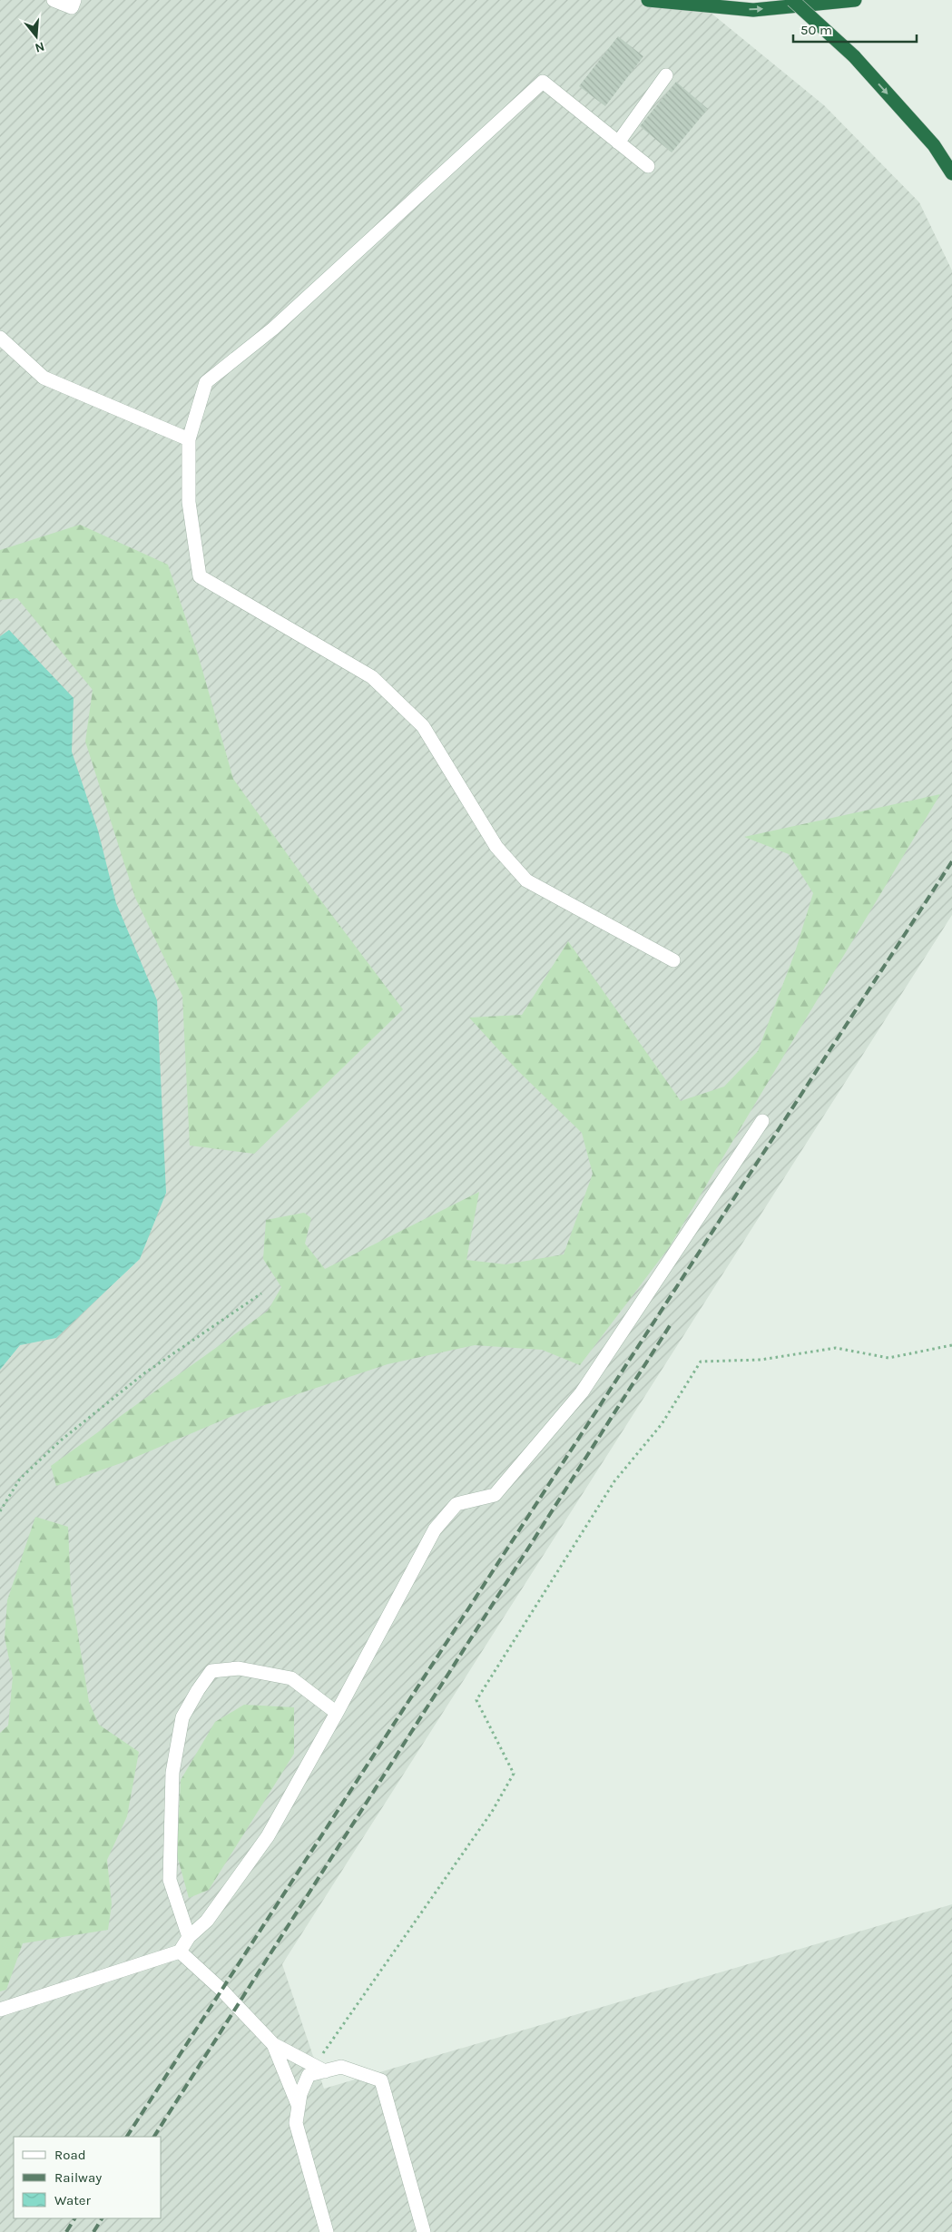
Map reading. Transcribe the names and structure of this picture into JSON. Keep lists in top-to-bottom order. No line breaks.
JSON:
{"legend":["Road","Railway","Water"],"scale_bar":"50 m","north":"bottom"}
